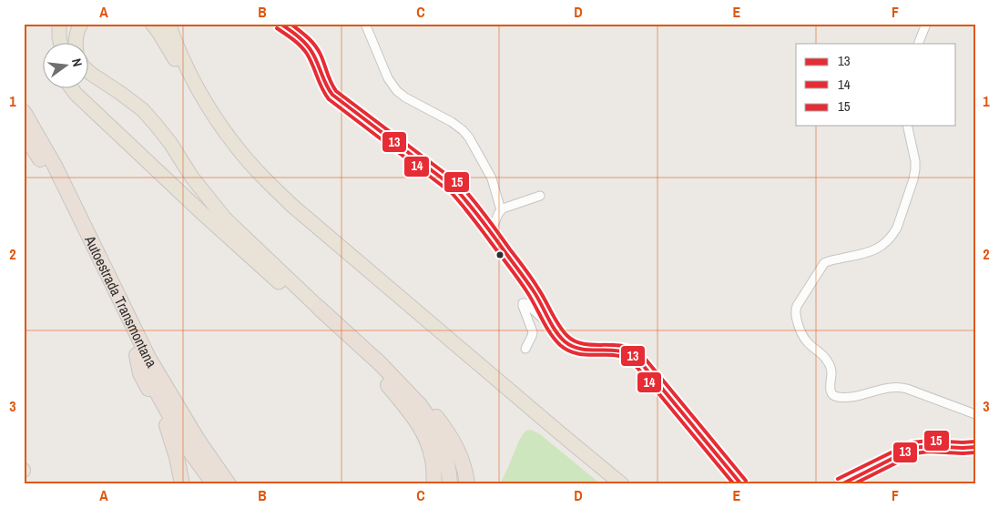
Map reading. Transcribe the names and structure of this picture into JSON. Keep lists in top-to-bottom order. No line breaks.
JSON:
{"streets":{"highway":["Autoestrada Transmontana"]},"lines":["transit line 13","transit line 15","transit line 14"],"legend":["13","14","15"],"north":"right","grid":{"columns":["A","B","C","D","E","F"],"rows":["1","2","3"]}}
